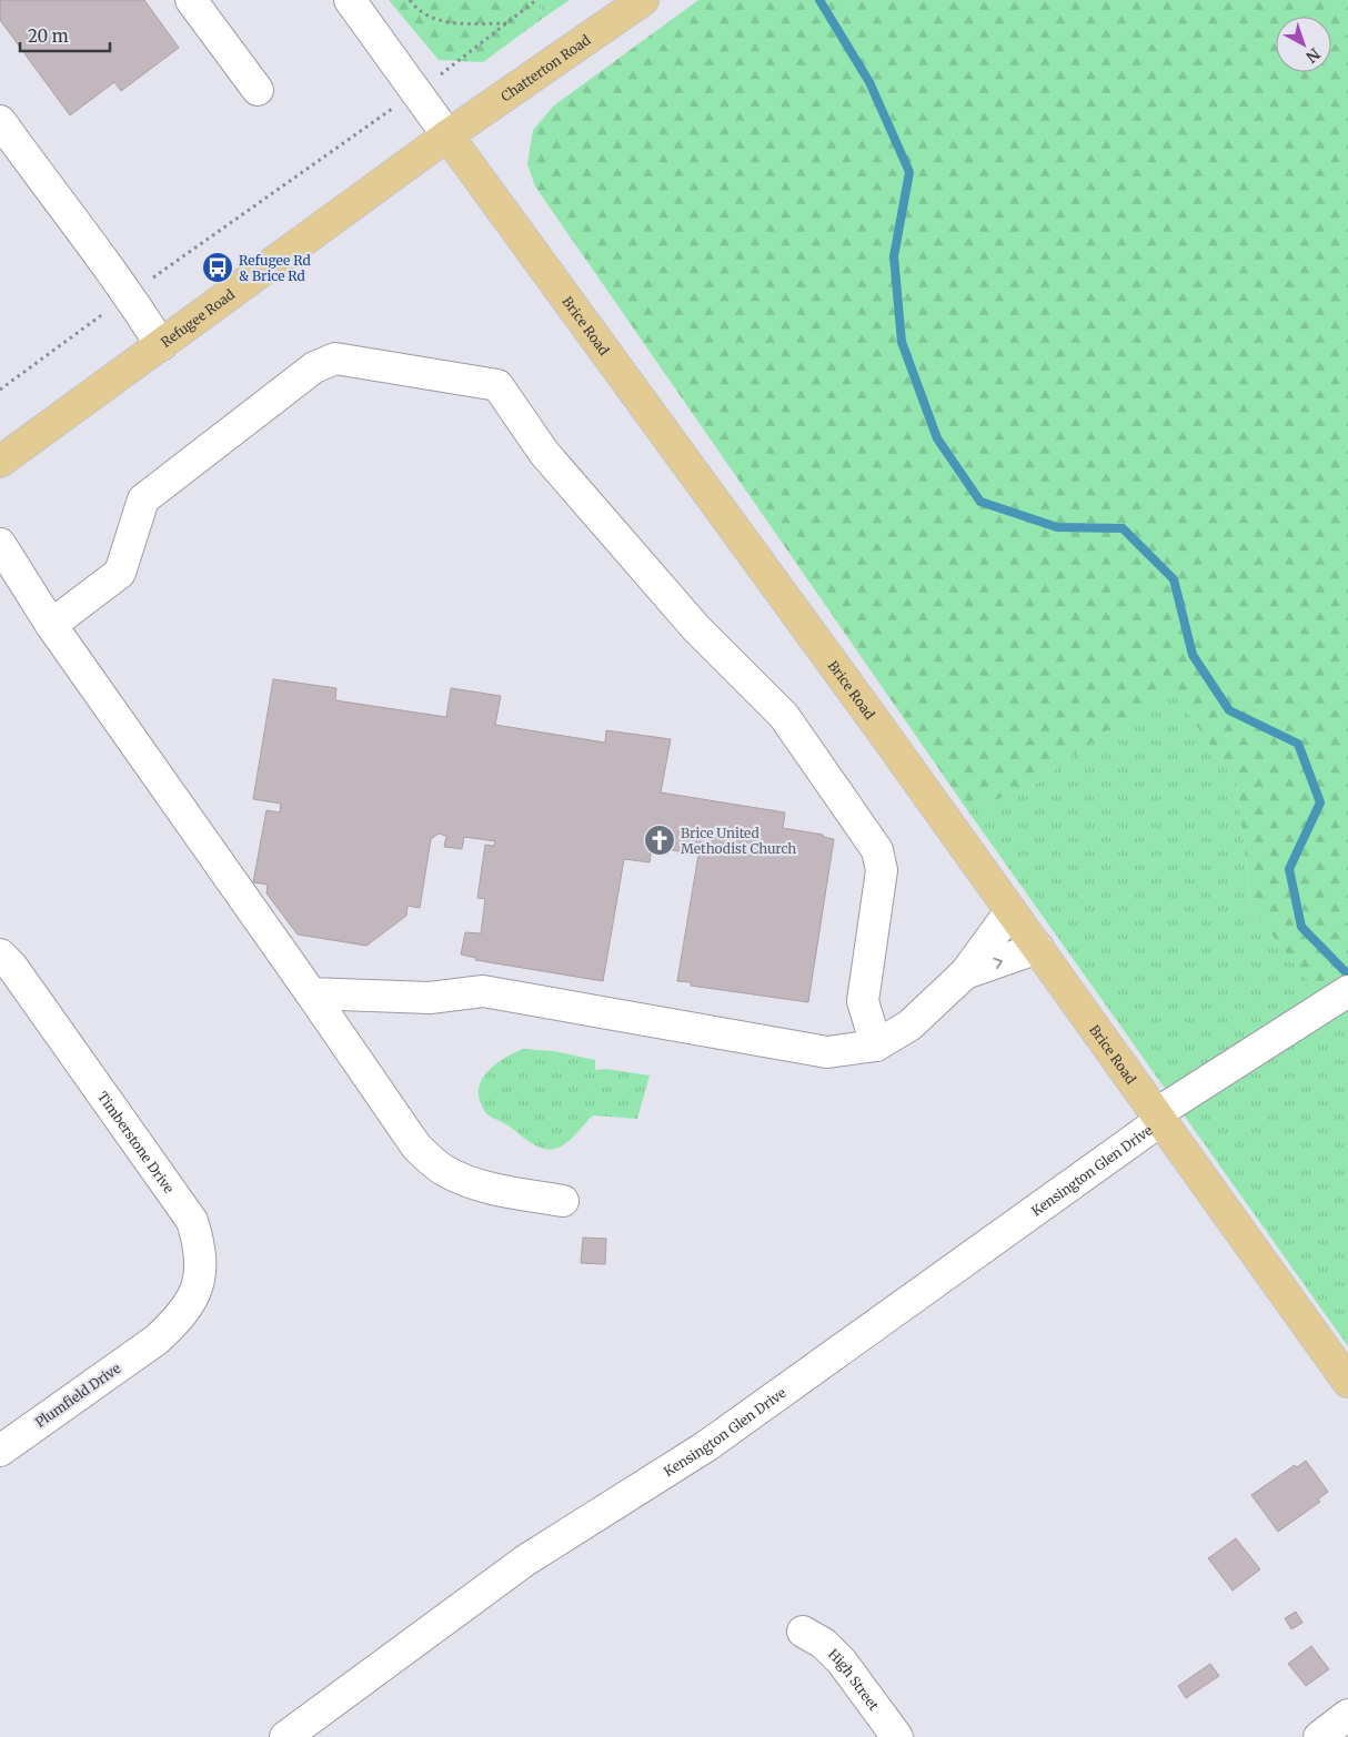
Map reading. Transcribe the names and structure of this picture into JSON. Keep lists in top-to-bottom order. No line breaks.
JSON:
{"streets":{"main road":["Chatterton Road","Refugee Road","Brice Road"],"street":["Timberstone Drive","Kensington Glen Drive","Plumfield Drive","High Street"]},"crossings":[["Chatterton Road","Refugee Road"],["Chatterton Road","Brice Road"],["Refugee Road","Brice Road"],["Brice Road","Kensington Glen Drive"],["Timberstone Drive","Plumfield Drive"]],"places":{"bus stop":["Refugee Rd & Brice Rd"],"church":["Brice United Methodist Church"]},"scale_bar":"20 m","north":"bottom right"}
